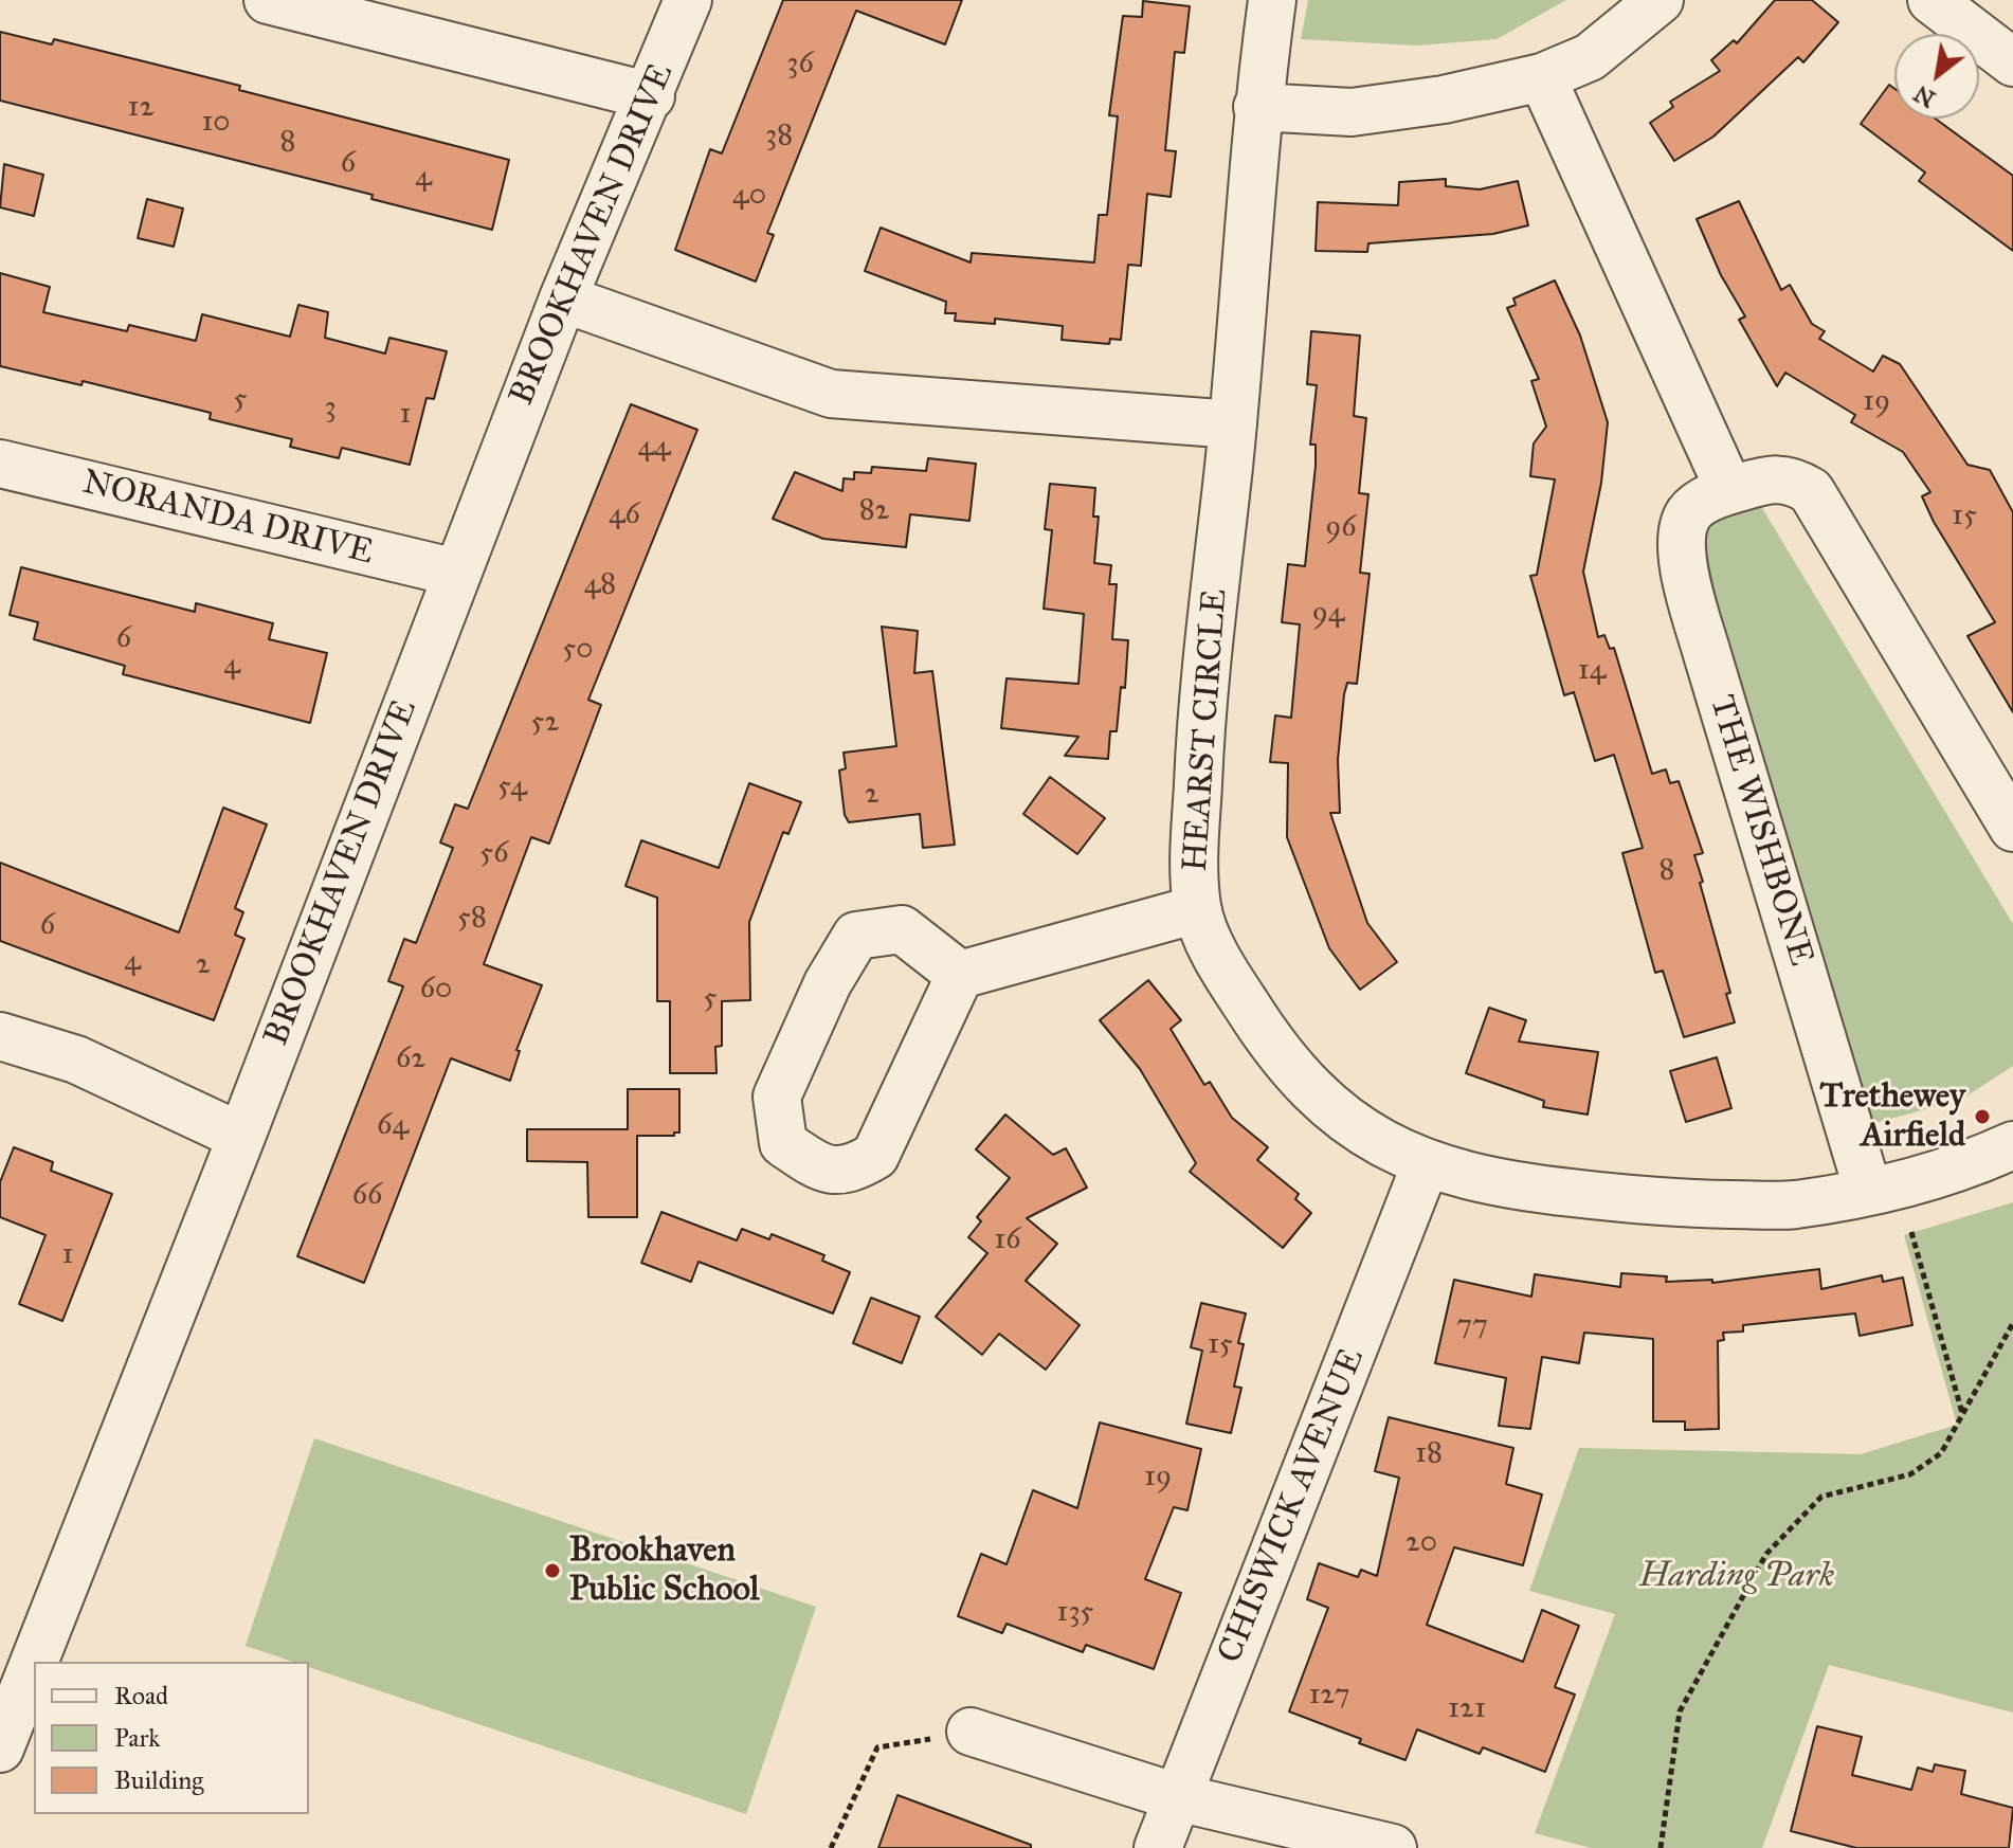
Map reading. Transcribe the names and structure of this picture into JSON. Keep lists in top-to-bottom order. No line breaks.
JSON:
{"streets":{"street":["BROOKHAVEN DRIVE","NORANDA DRIVE","HEARST CIRCLE","THE WISHBONE","CHISWICK AVENUE"]},"crossings":[["BROOKHAVEN DRIVE","NORANDA DRIVE"],["HEARST CIRCLE","THE WISHBONE"],["HEARST CIRCLE","CHISWICK AVENUE"]],"parks":["Harding Park"],"places":["Trethewey Airfield","Brookhaven Public School"],"house_numbers":["36","12","10","38","8","6","4","40","5","19","3","1","44","82","46","15","96","48","94","6","50","4","14","52","54","2","56","8","58","6","4","2","60","5","62","64","66","16","1","77","15","18","19","20","135","127","121"],"legend":["Road","Park","Building"],"north":"bottom left"}
